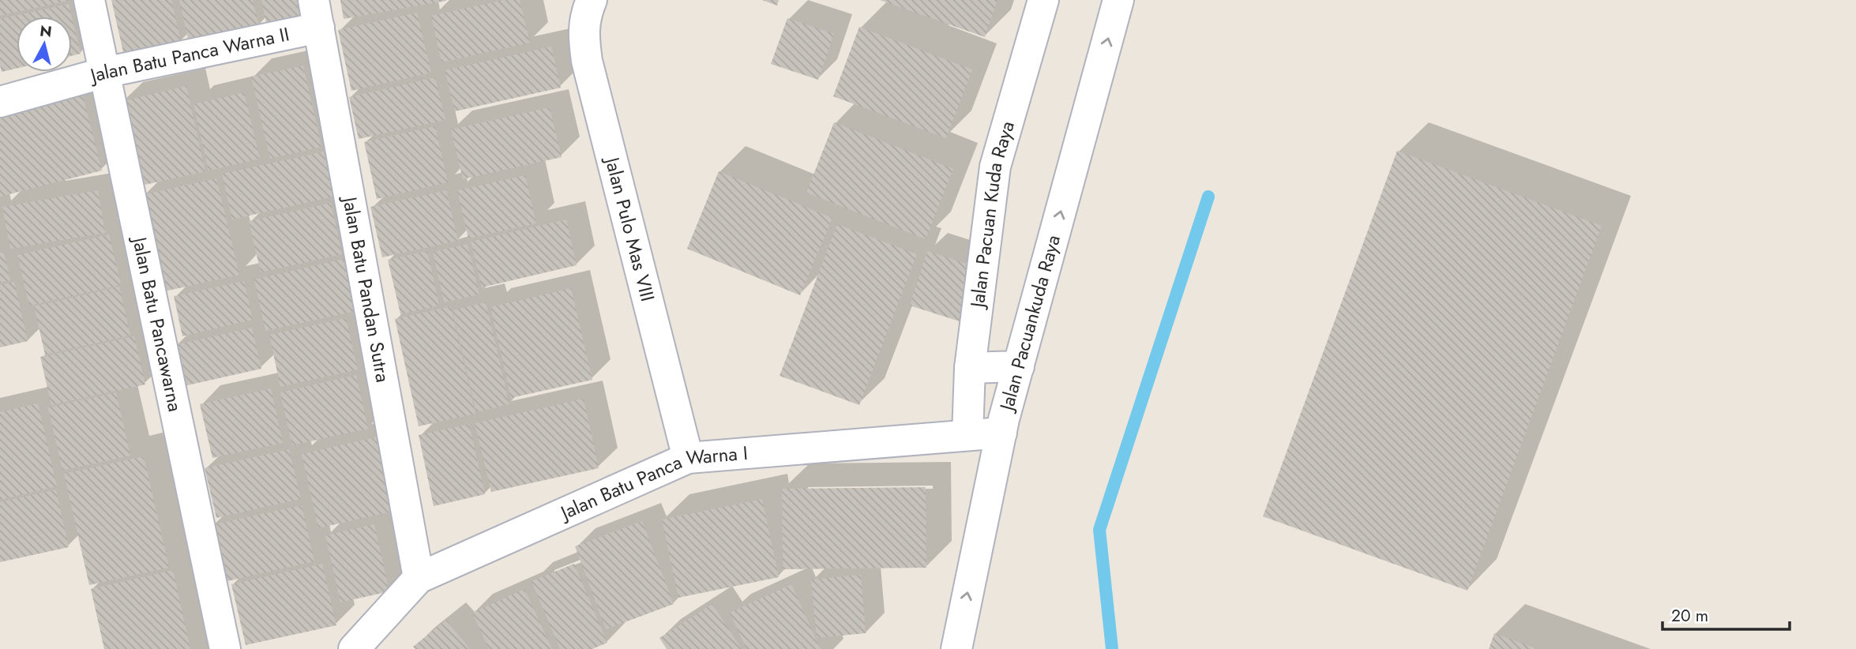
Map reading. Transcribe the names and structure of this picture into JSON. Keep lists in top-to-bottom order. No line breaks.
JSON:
{"streets":{"street":["Jalan Batu Panca Warna II","Jalan Pacuan Kuda Raya","Jalan Pulo Mas VIII","Jalan Batu Pandan Sutra","Jalan Pacuankuda Raya","Jalan Batu Pancawarna","Jalan Batu Panca Warna I"]},"crossings":[["Jalan Batu Panca Warna II","Jalan Batu Pandan Sutra"],["Jalan Batu Panca Warna II","Jalan Batu Pancawarna"],["Jalan Pacuan Kuda Raya","Jalan Batu Panca Warna I"],["Jalan Pulo Mas VIII","Jalan Batu Panca Warna I"],["Jalan Batu Pandan Sutra","Jalan Batu Panca Warna I"],["Jalan Pacuankuda Raya","Jalan Batu Panca Warna I"]],"one_way":["Jalan Pacuankuda Raya"],"scale_bar":"20 m","north":"top"}
